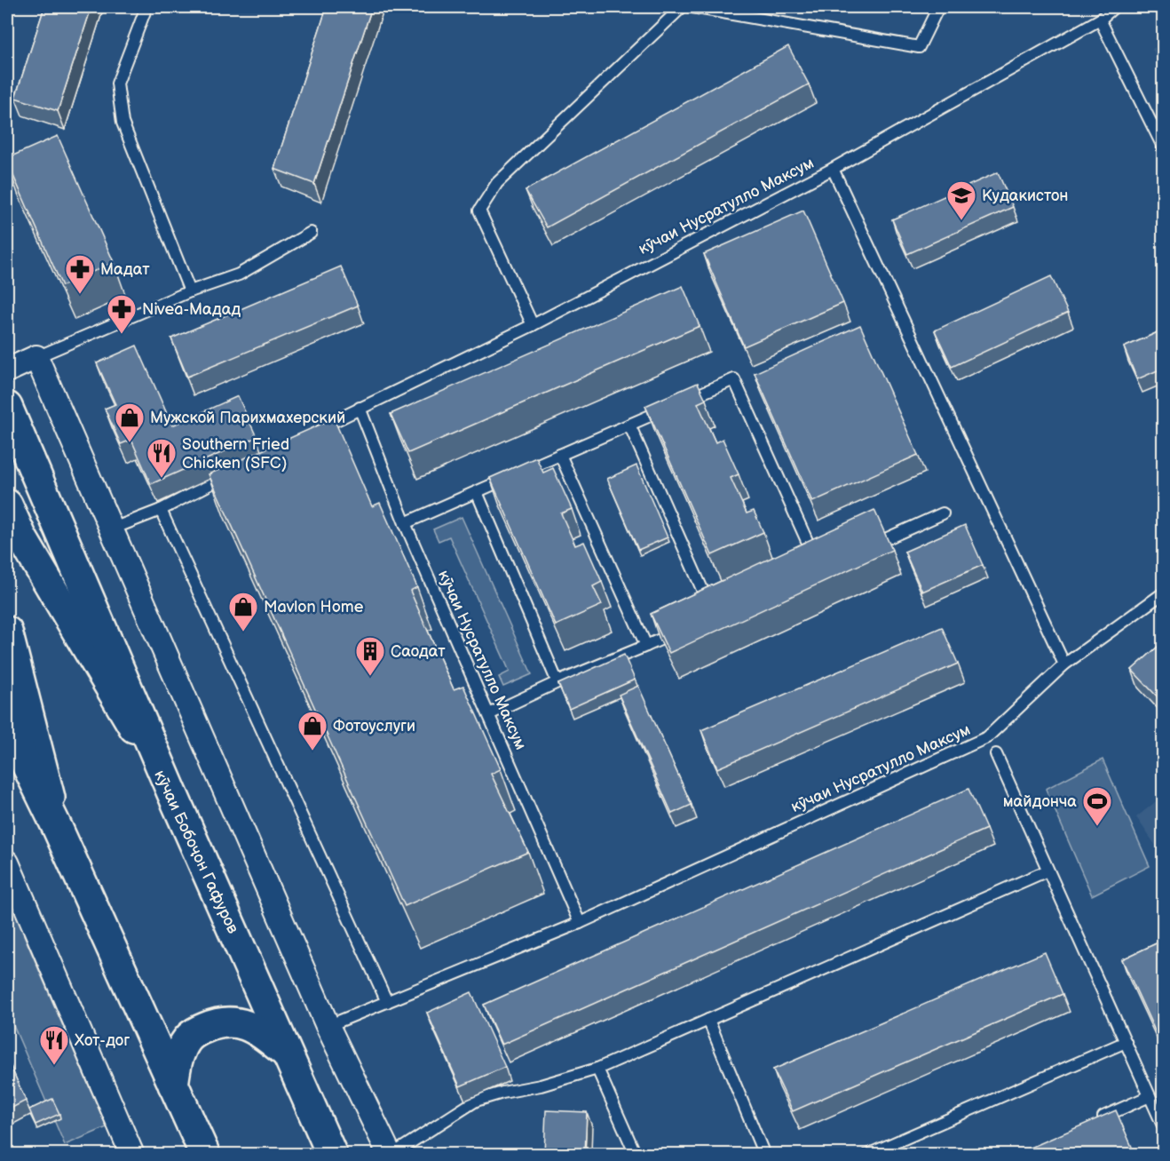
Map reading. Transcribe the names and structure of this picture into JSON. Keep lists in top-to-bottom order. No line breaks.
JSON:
{"streets":{"main road":["кӯчаи Бобоҷон Гафуров"],"lane":["кӯчаи Нусратулло Максум"]},"places":{"school or university":["Кудакистон"],"pharmacy":["Мадат","Nivea-Мадад"],"shop":["Мужской Парихмахерский","Mavlon Home","Фотоуслуги"],"restaurant":["Southern Fried Chicken (SFC)","Хот-дог"],"building":["Саодат"],"sports":["майдонча"]}}
